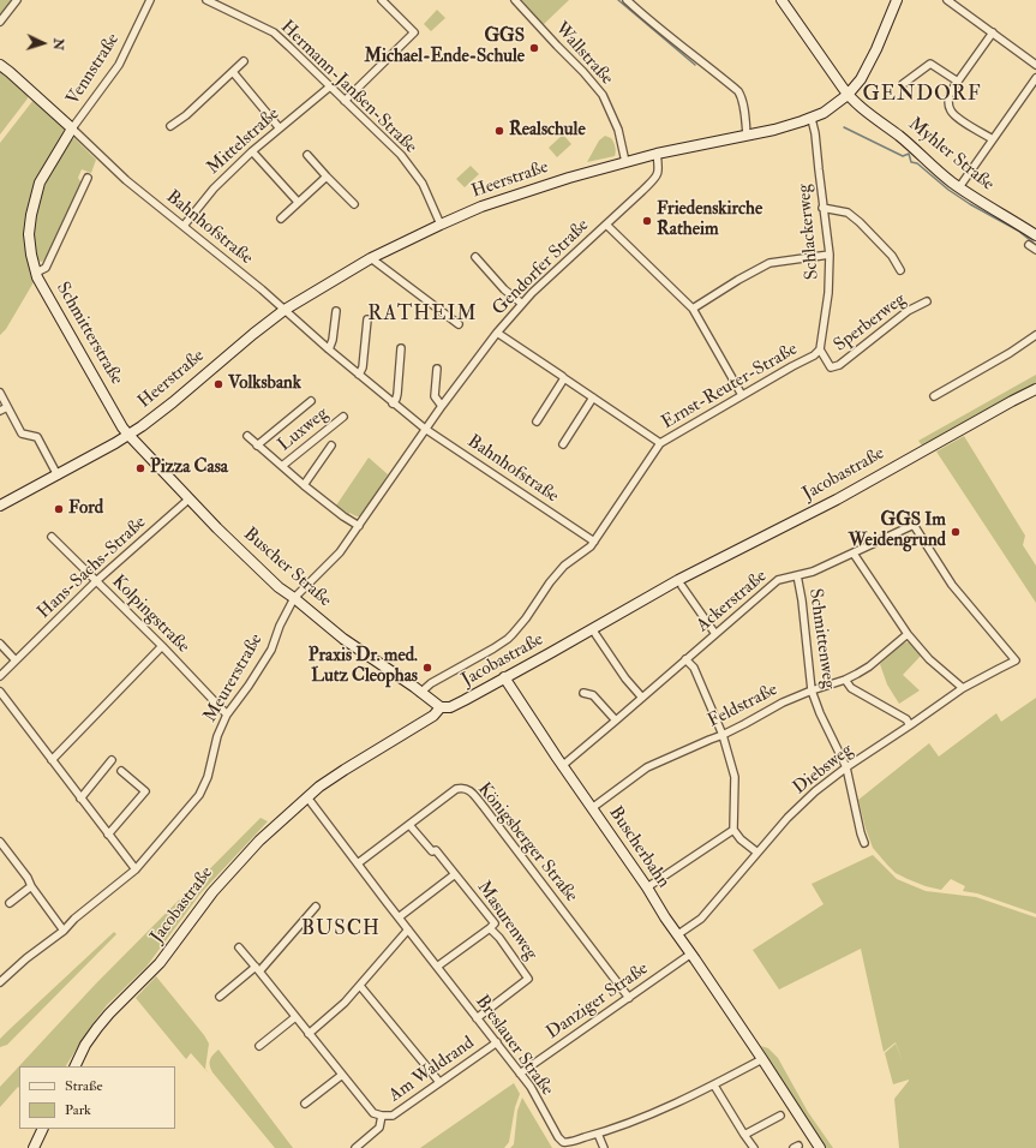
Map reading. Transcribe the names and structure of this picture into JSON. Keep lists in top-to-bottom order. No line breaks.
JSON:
{"streets":{"main road":["Myhler Straße","Heerstraße","Schmitterstraße","Jacobastraße","Buscher Straße","Buscherbahn"],"street":["Wallstraße","Vennstraße","Hermann-Janßen-Straße","Mittelstraße","Bahnhofstraße","Schlackerweg","Gendorfer Straße","Sperberweg","Ernst-Reuter-Straße","Luxweg","Hans-Sachs-Straße","Ackerstraße","Kolpingstraße","Schmittenweg","Meurerstraße","Feldstraße","Diebsweg","Königsberger Straße","Masurenweg","Danziger Straße","Breslauer Straße","Am Waldrand"]},"crossings":[["Wallstraße","Heerstraße"],["Vennstraße","Bahnhofstraße"],["Vennstraße","Schmitterstraße"],["Hermann-Janßen-Straße","Mittelstraße"],["Hermann-Janßen-Straße","Heerstraße"],["Mittelstraße","Bahnhofstraße"],["Myhler Straße","Heerstraße"],["Heerstraße","Bahnhofstraße"],["Heerstraße","Schlackerweg"],["Heerstraße","Gendorfer Straße"],["Heerstraße","Schmitterstraße"],["Heerstraße","Buscher Straße"],["Bahnhofstraße","Gendorfer Straße"],["Bahnhofstraße","Schmitterstraße"],["Bahnhofstraße","Ernst-Reuter-Straße"],["Bahnhofstraße","Meurerstraße"],["Schlackerweg","Sperberweg"],["Schlackerweg","Ernst-Reuter-Straße"],["Gendorfer Straße","Meurerstraße"],["Sperberweg","Ernst-Reuter-Straße"],["Schmitterstraße","Buscher Straße"],["Ernst-Reuter-Straße","Buscher Straße"],["Luxweg","Meurerstraße"],["Jacobastraße","Buscher Straße"],["Jacobastraße","Buscherbahn"],["Jacobastraße","Breslauer Straße"],["Hans-Sachs-Straße","Buscher Straße"],["Hans-Sachs-Straße","Kolpingstraße"],["Buscher Straße","Meurerstraße"],["Ackerstraße","Schmittenweg"],["Ackerstraße","Diebsweg"],["Ackerstraße","Buscherbahn"],["Kolpingstraße","Meurerstraße"],["Schmittenweg","Feldstraße"],["Schmittenweg","Diebsweg"],["Feldstraße","Buscherbahn"],["Diebsweg","Buscherbahn"],["Königsberger Straße","Masurenweg"],["Königsberger Straße","Danziger Straße"],["Königsberger Straße","Breslauer Straße"],["Buscherbahn","Danziger Straße"],["Buscherbahn","Breslauer Straße"],["Masurenweg","Breslauer Straße"],["Danziger Straße","Breslauer Straße"],["Breslauer Straße","Am Waldrand"]],"districts":["GENDORF","RATHEIM","BUSCH"],"places":["GGS Michael-Ende-Schule","Realschule","Friedenskirche Ratheim","Volksbank","Pizza Casa","Ford","GGS Im Weidengrund","Praxis Dr. med. Lutz Cleophas"],"legend":["Straße","Park"],"north":"right"}
